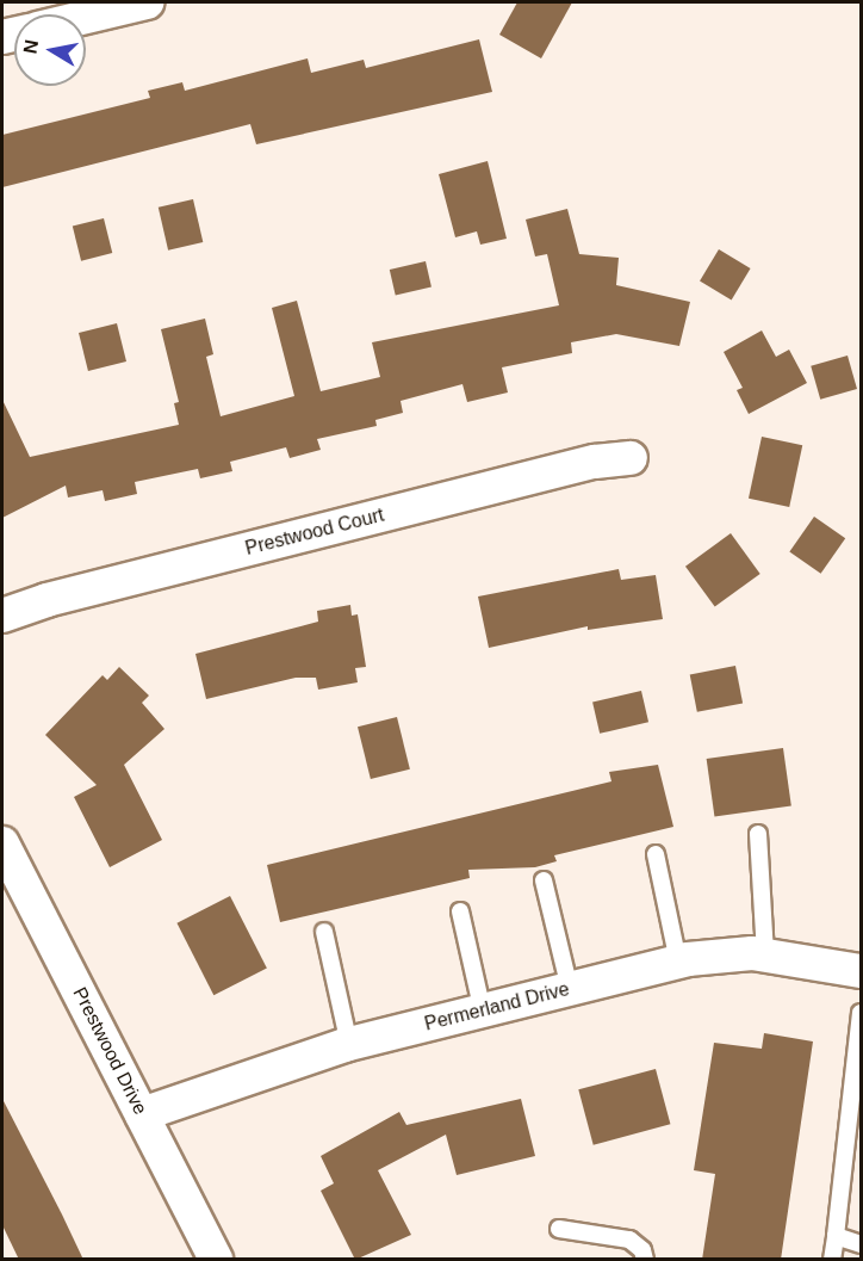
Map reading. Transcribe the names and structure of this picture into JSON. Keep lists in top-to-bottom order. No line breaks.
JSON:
{"streets":{"street":["Prestwood Court","Permerland Drive","Prestwood Drive"]},"crossings":[["Permerland Drive","Prestwood Drive"]],"north":"left"}
